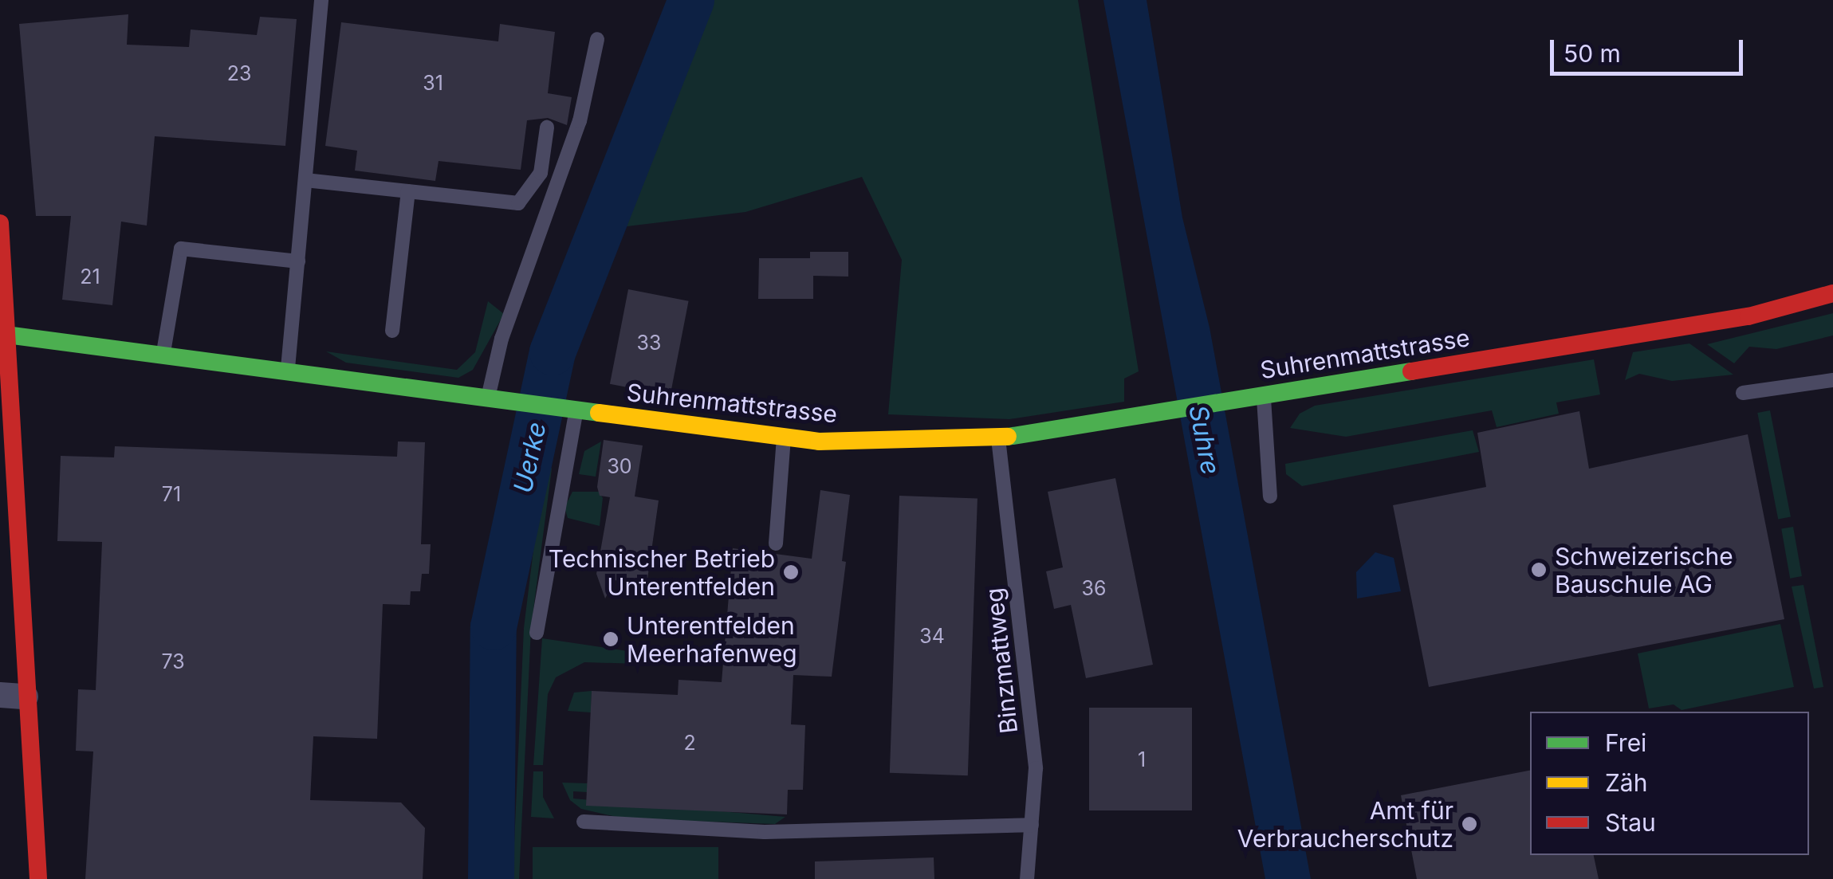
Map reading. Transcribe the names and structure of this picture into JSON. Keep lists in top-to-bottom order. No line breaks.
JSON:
{"streets":{"street":["Suhrenmattstrasse"],"lane":["Binzmattweg"]},"crossings":[["Suhrenmattstrasse","Binzmattweg"]],"water":["Suhre","Uerke"],"places":["Schweizerische Bauschule AG","Technischer Betrieb Unterentfelden","Unterentfelden Meerhafenweg","Amt für Verbraucherschutz"],"house_numbers":["23","31","21","33","30","71","36","34","73","2","1"],"legend":["Frei","Zäh","Stau"],"scale_bar":"50 m"}
